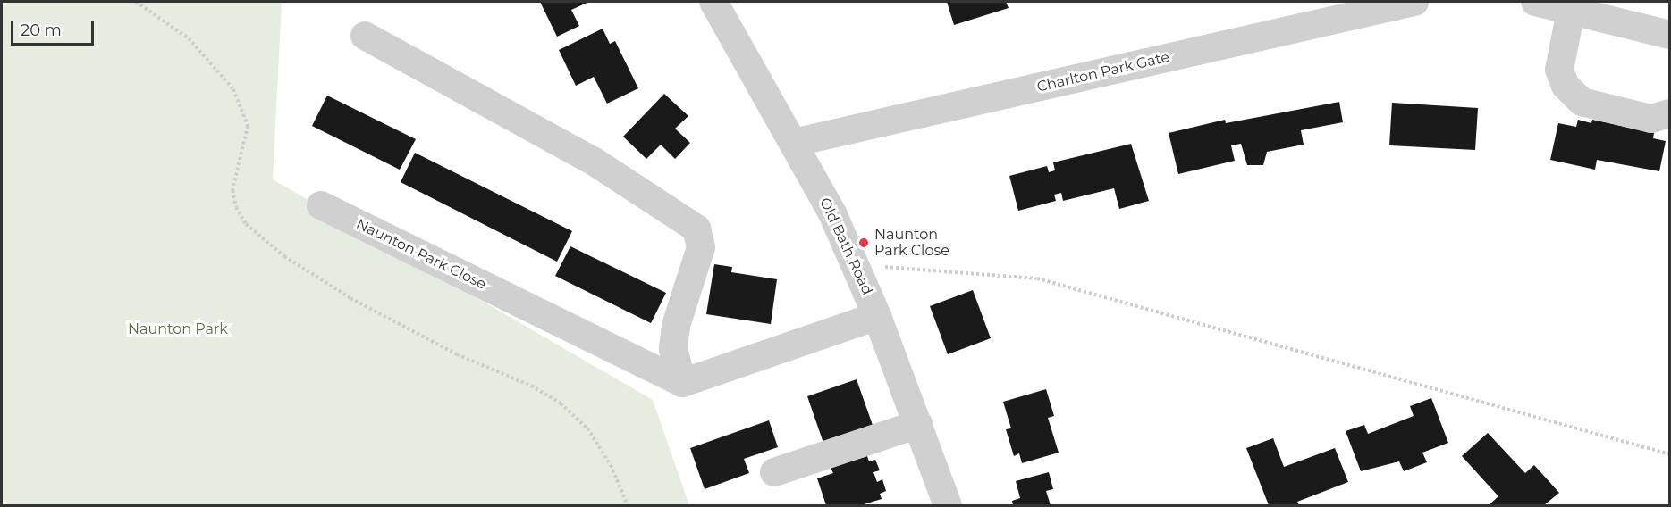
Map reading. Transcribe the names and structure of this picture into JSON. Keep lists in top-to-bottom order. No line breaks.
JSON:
{"streets":{"street":["Charlton Park Gate","Old Bath Road","Naunton Park Close"]},"crossings":[["Charlton Park Gate","Old Bath Road"]],"parks":["Naunton Park"],"places":["Naunton Park Close"],"scale_bar":"20 m"}
